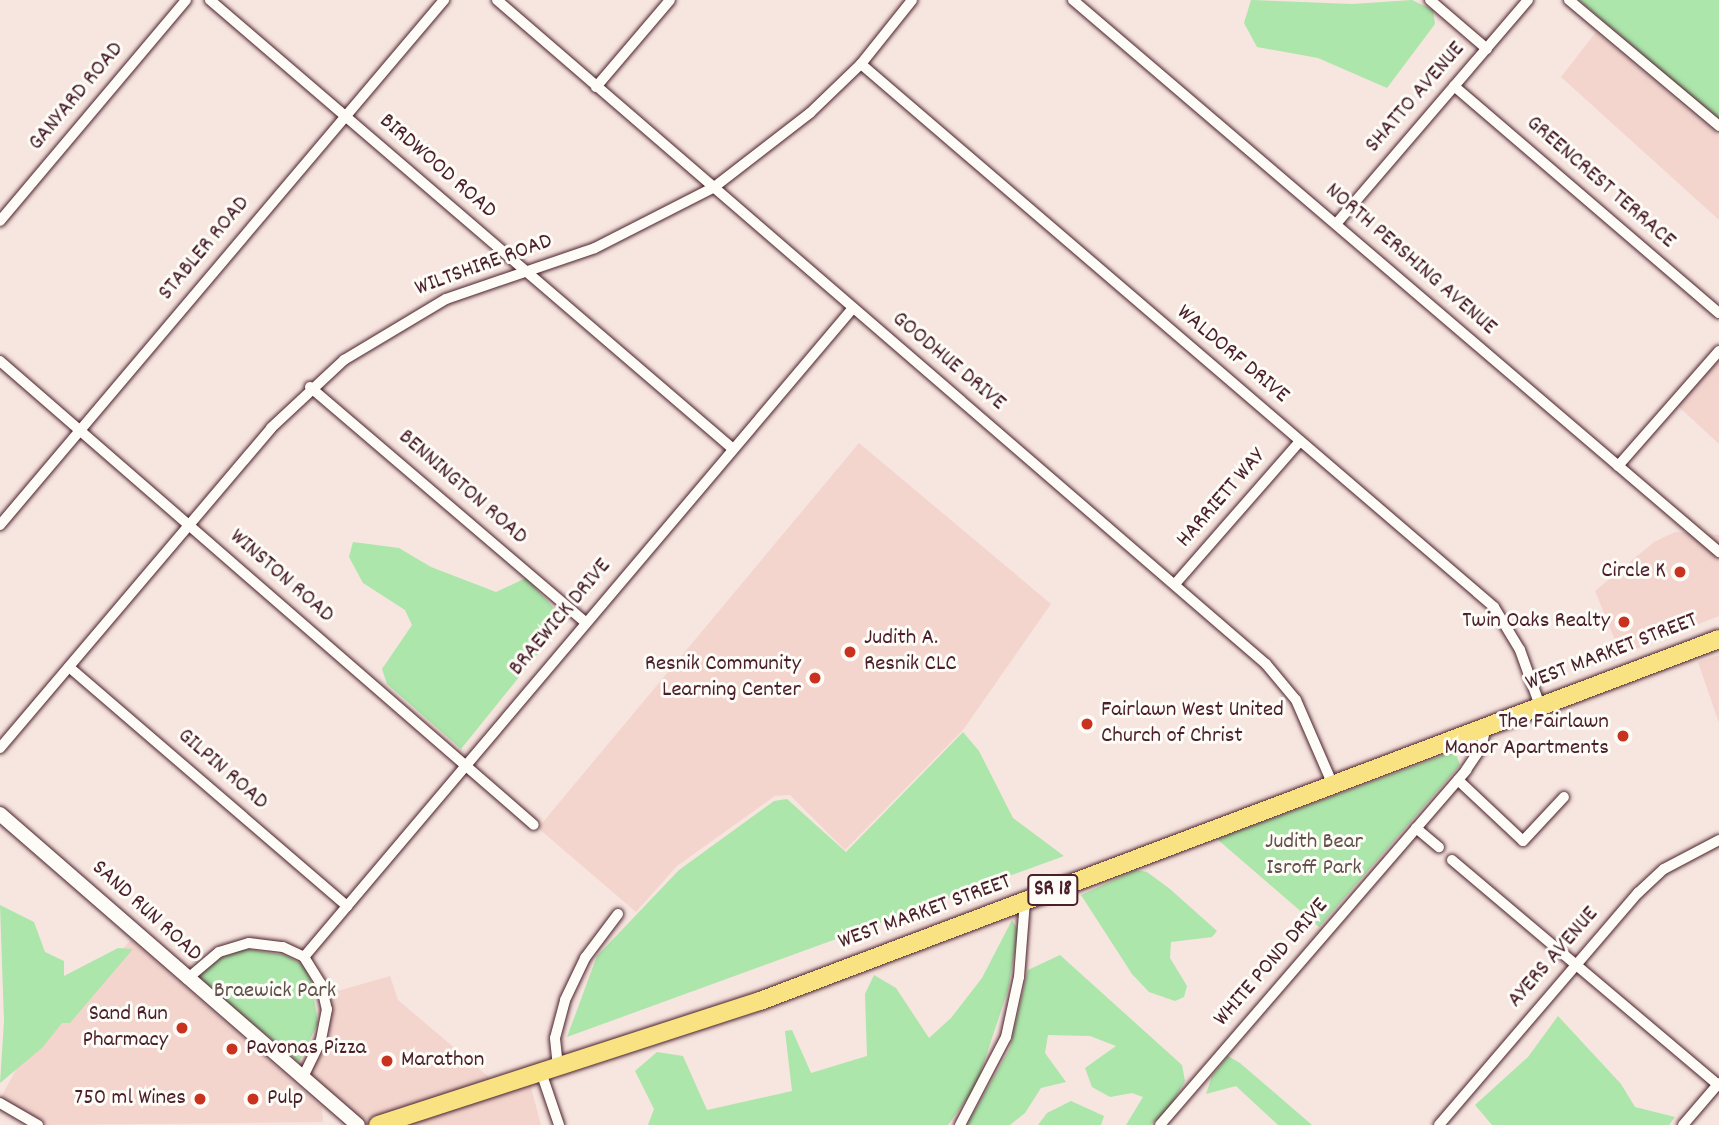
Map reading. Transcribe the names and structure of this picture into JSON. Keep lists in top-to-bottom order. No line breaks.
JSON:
{"streets":{"main road":["WEST MARKET STREET","SR 18"],"street":["GANYARD ROAD","SHATTO AVENUE","BIRDWOOD ROAD","GREENCREST TERRACE","STABLER ROAD","NORTH PERSHING AVENUE","WILTSHIRE ROAD","WALDORF DRIVE","GOODHUE DRIVE","BENNINGTON ROAD","HARRIETT WAY","WINSTON ROAD","BRAEWICK DRIVE","GILPIN ROAD","SAND RUN ROAD","AYERS AVENUE","WHITE POND DRIVE"]},"crossings":[["SHATTO AVENUE","GREENCREST TERRACE"],["SHATTO AVENUE","NORTH PERSHING AVENUE"],["BIRDWOOD ROAD","STABLER ROAD"],["BIRDWOOD ROAD","WILTSHIRE ROAD"],["BIRDWOOD ROAD","BRAEWICK DRIVE"],["STABLER ROAD","WINSTON ROAD"],["WILTSHIRE ROAD","WALDORF DRIVE"],["WILTSHIRE ROAD","GOODHUE DRIVE"],["WILTSHIRE ROAD","BENNINGTON ROAD"],["WILTSHIRE ROAD","WINSTON ROAD"],["WILTSHIRE ROAD","GILPIN ROAD"],["WALDORF DRIVE","HARRIETT WAY"],["WALDORF DRIVE","WEST MARKET STREET"],["GOODHUE DRIVE","HARRIETT WAY"],["GOODHUE DRIVE","BRAEWICK DRIVE"],["GOODHUE DRIVE","WEST MARKET STREET"],["BENNINGTON ROAD","BRAEWICK DRIVE"],["WINSTON ROAD","BRAEWICK DRIVE"],["BRAEWICK DRIVE","GILPIN ROAD"],["WEST MARKET STREET","WHITE POND DRIVE"]],"parks":["Judith Bear Isroff Park","Braewick Park"],"places":["Circle K","Twin Oaks Realty","Judith A. Resnik CLC","Resnik Community Learning Center","Fairlawn West United Church of Christ","The Fairlawn Manor Apartments","Sand Run Pharmacy","Pavonas Pizza","Marathon","750 ml Wines","Pulp"]}
